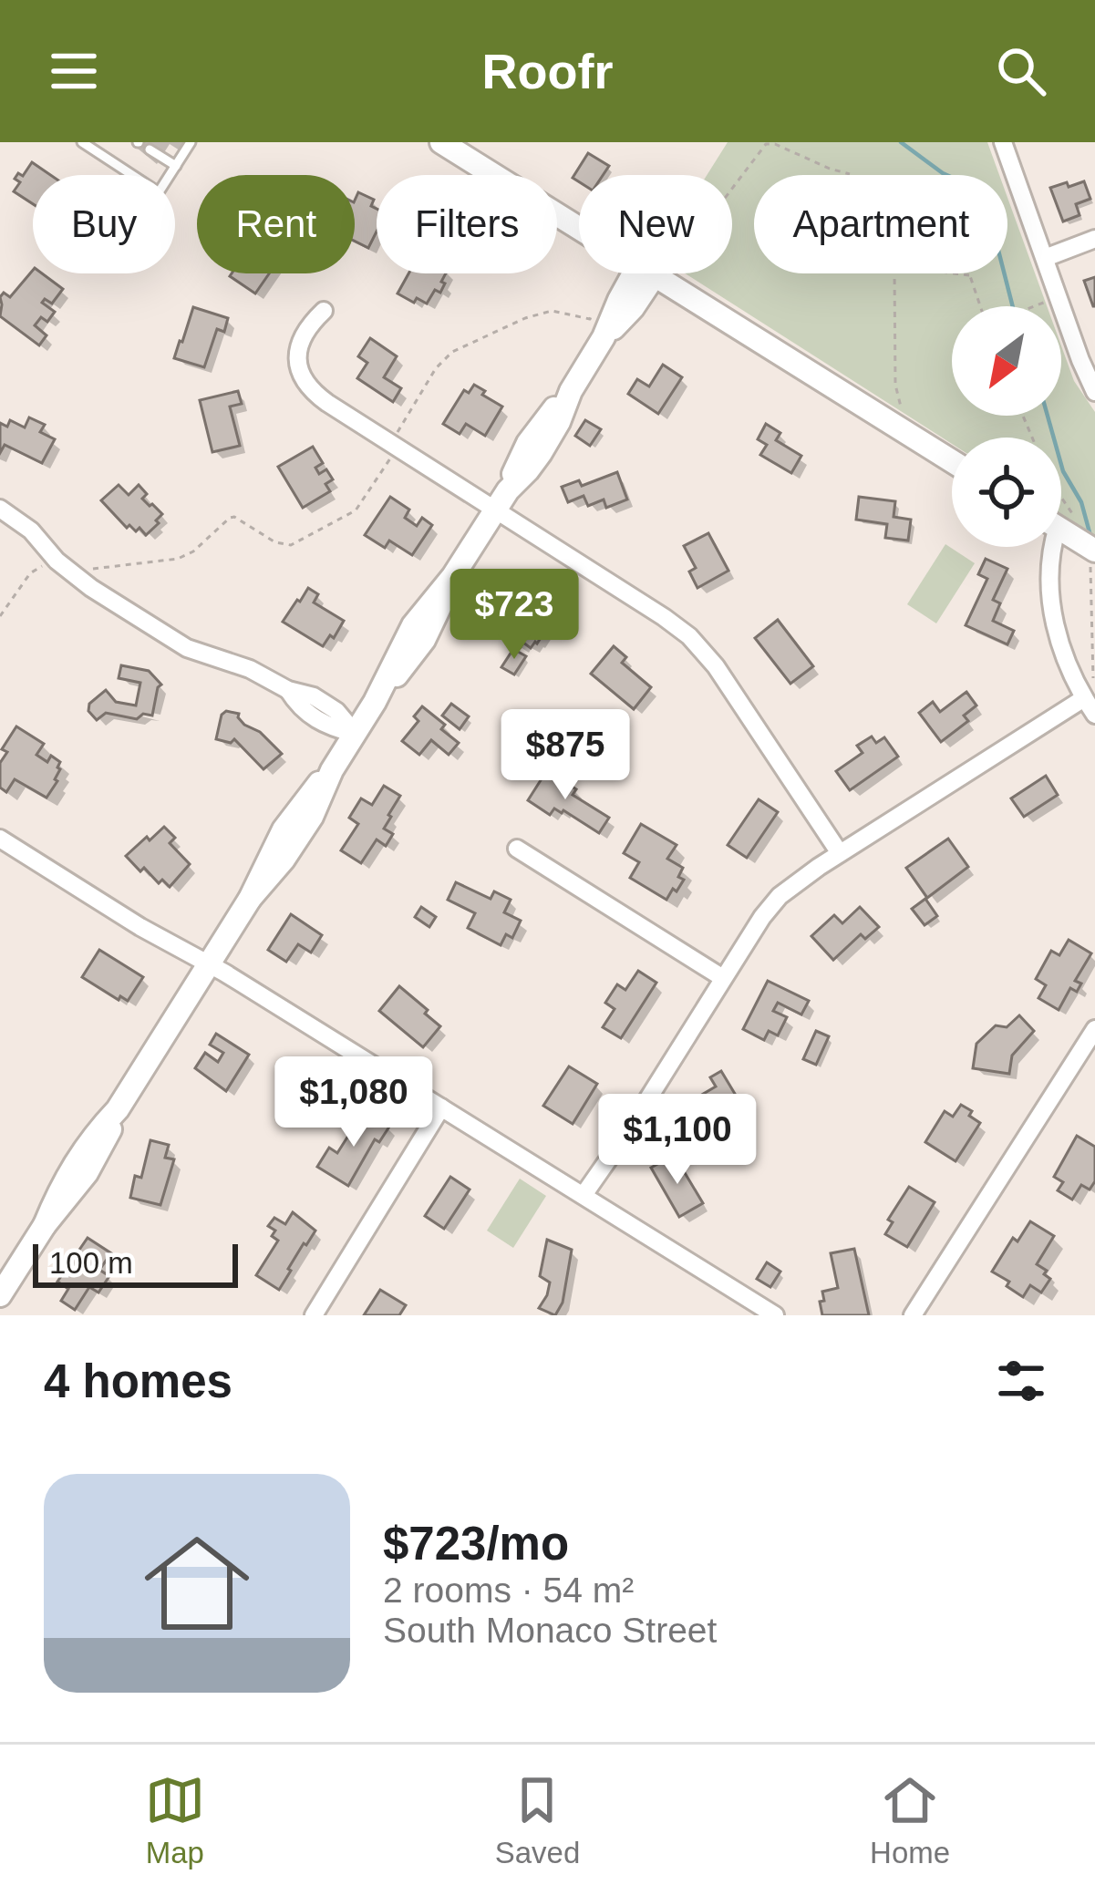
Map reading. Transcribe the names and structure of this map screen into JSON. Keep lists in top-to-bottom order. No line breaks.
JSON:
{"scale_bar":"100 m","north":"bottom left","page":{"header":"Roofr","chip":["Buy","Rent","Filters","New","Apartment"],"price":["$723","$875","$1,080","$1,100"],"scale":"100 m","heading":"4 homes","list":[{"name":"$723/mo","note":"2 rooms · 54 m² · South Monaco Street"}],"tabs":["Map","Saved","Home"]}}
